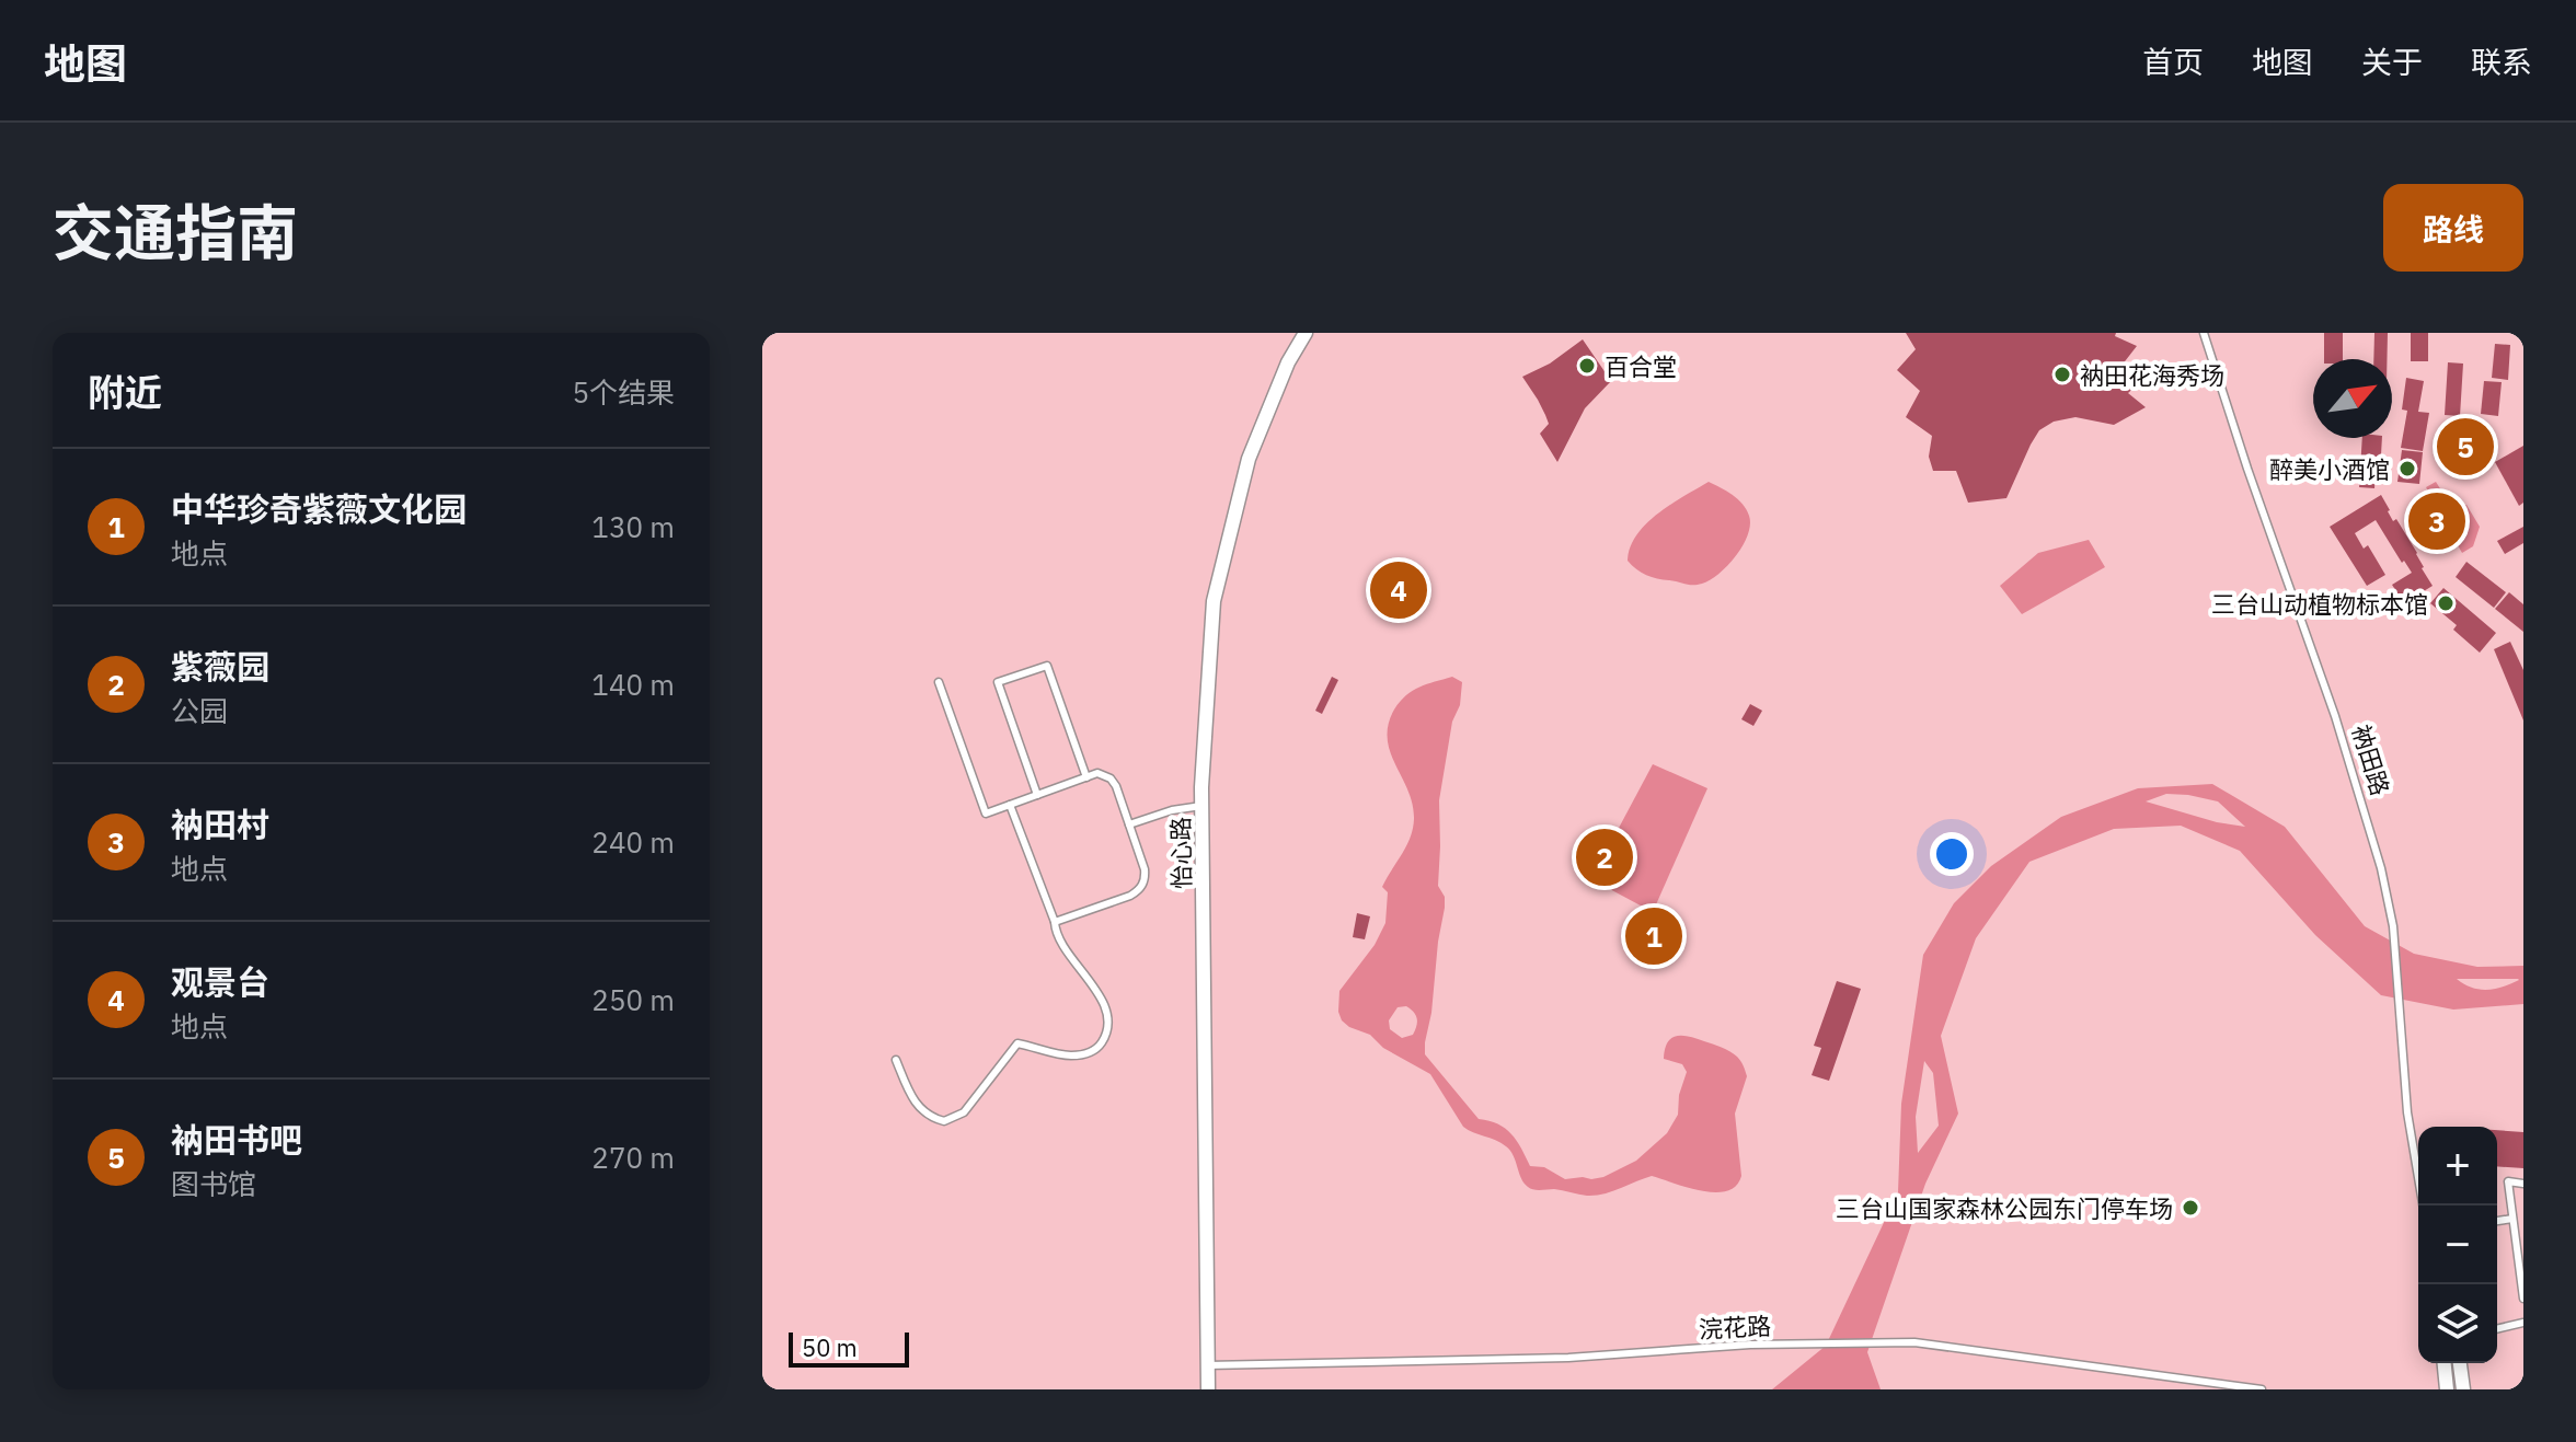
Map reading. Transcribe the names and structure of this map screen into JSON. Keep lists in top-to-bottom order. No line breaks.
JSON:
{"streets":{"street":["怡心路"],"lane":["衲田路","浣花路"]},"crossings":[["怡心路","浣花路"]],"places":["百合堂","衲田花海秀场","醉美小酒馆","三台山动植物标本馆","三台山国家森林公园东门停车场"],"scale_bar":"50 m","north":"top right","page":{"header":"地图","nav":["首页","地图","关于","联系"],"title":"交通指南","buttons":"路线","heading":["附近","5个结果"],"pins":["5","3","4","2","1"],"list":[{"mark":"1","name":"中华珍奇紫薇文化园","note":"地点","value":"130 m"},{"mark":"2","name":"紫薇园","note":"公园","value":"140 m"},{"mark":"3","name":"衲田村","note":"地点","value":"240 m"},{"mark":"4","name":"观景台","note":"地点","value":"250 m"},{"mark":"5","name":"衲田书吧","note":"图书馆","value":"270 m"}],"map_buttons":["+","−"],"scale":"50 m"}}
